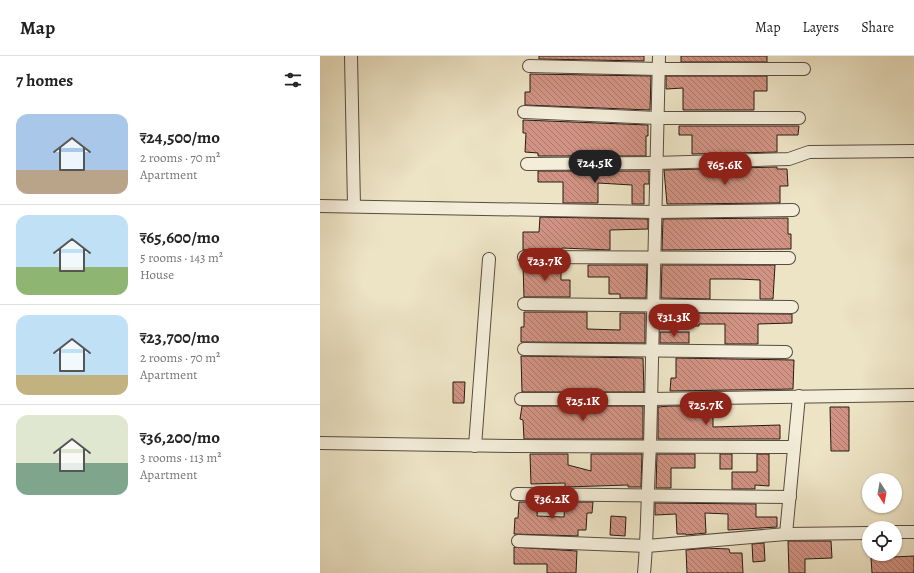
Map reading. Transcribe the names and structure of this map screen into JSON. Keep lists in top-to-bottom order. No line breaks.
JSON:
{"north":"bottom","page":{"header":"Map","nav":["Map","Layers","Share"],"heading":"7 homes","list":[{"name":"₹24,500/mo","note":"2 rooms · 70 m² · Apartment"},{"name":"₹65,600/mo","note":"5 rooms · 143 m² · House"},{"name":"₹23,700/mo","note":"2 rooms · 70 m² · Apartment"},{"name":"₹36,200/mo","note":"3 rooms · 113 m² · Apartment"}],"price":["₹24.5K","₹65.6K","₹23.7K","₹31.3K","₹25.1K","₹25.7K","₹36.2K"]}}
